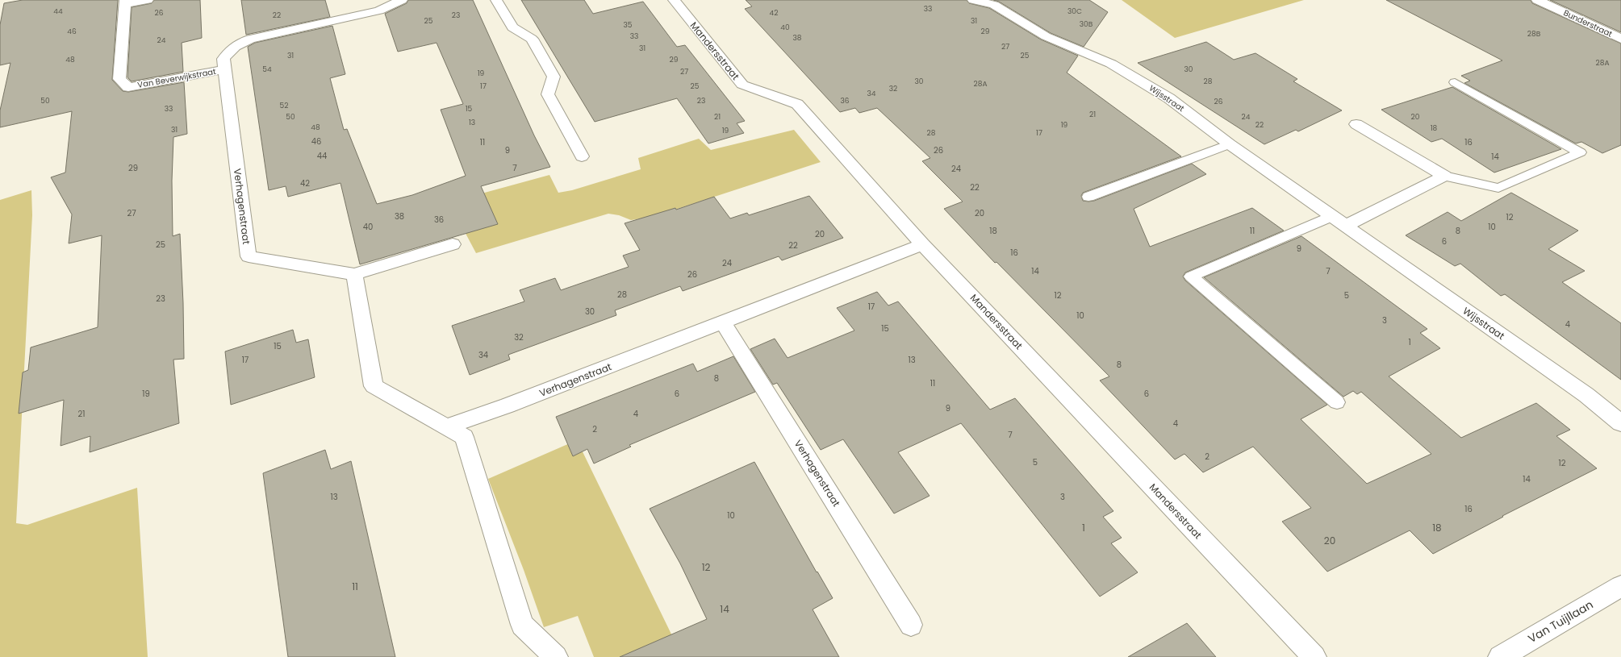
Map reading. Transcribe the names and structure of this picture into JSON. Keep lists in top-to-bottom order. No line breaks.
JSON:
{"streets":{"street":["Bunderstraat","Mandersstraat","Van Beverwijkstraat","Wijsstraat","Verhagenstraat","Van Tuijllaan"]},"crossings":[["Mandersstraat","Verhagenstraat"],["Van Beverwijkstraat","Verhagenstraat"]],"house_numbers":["33","44","30C","26","42","22","23","25","31","30B","35","40","46","29","28B","33","38","24","27","31","31","25","48","29","28A","54","30","27","19","30","28","28A","17","25","32","34","50","23","36","26","52","33","15","21","50","21","24","20","13","19","22","48","18","31","19","28","17","46","11","16","9","26","44","14","29","7","24","42","22","27","20","38","12","36","40","10","18","11","8","20","6","25","22","9","16","24","14","7","26","28","12","5","23","17","30","10","3","4","15","32","1","15","34","17","13","8","8","11","19","6","6","9","21","4","4","2","7","2","5","12","14","13","3","16","10","1","18","20","12","11","14"]}
